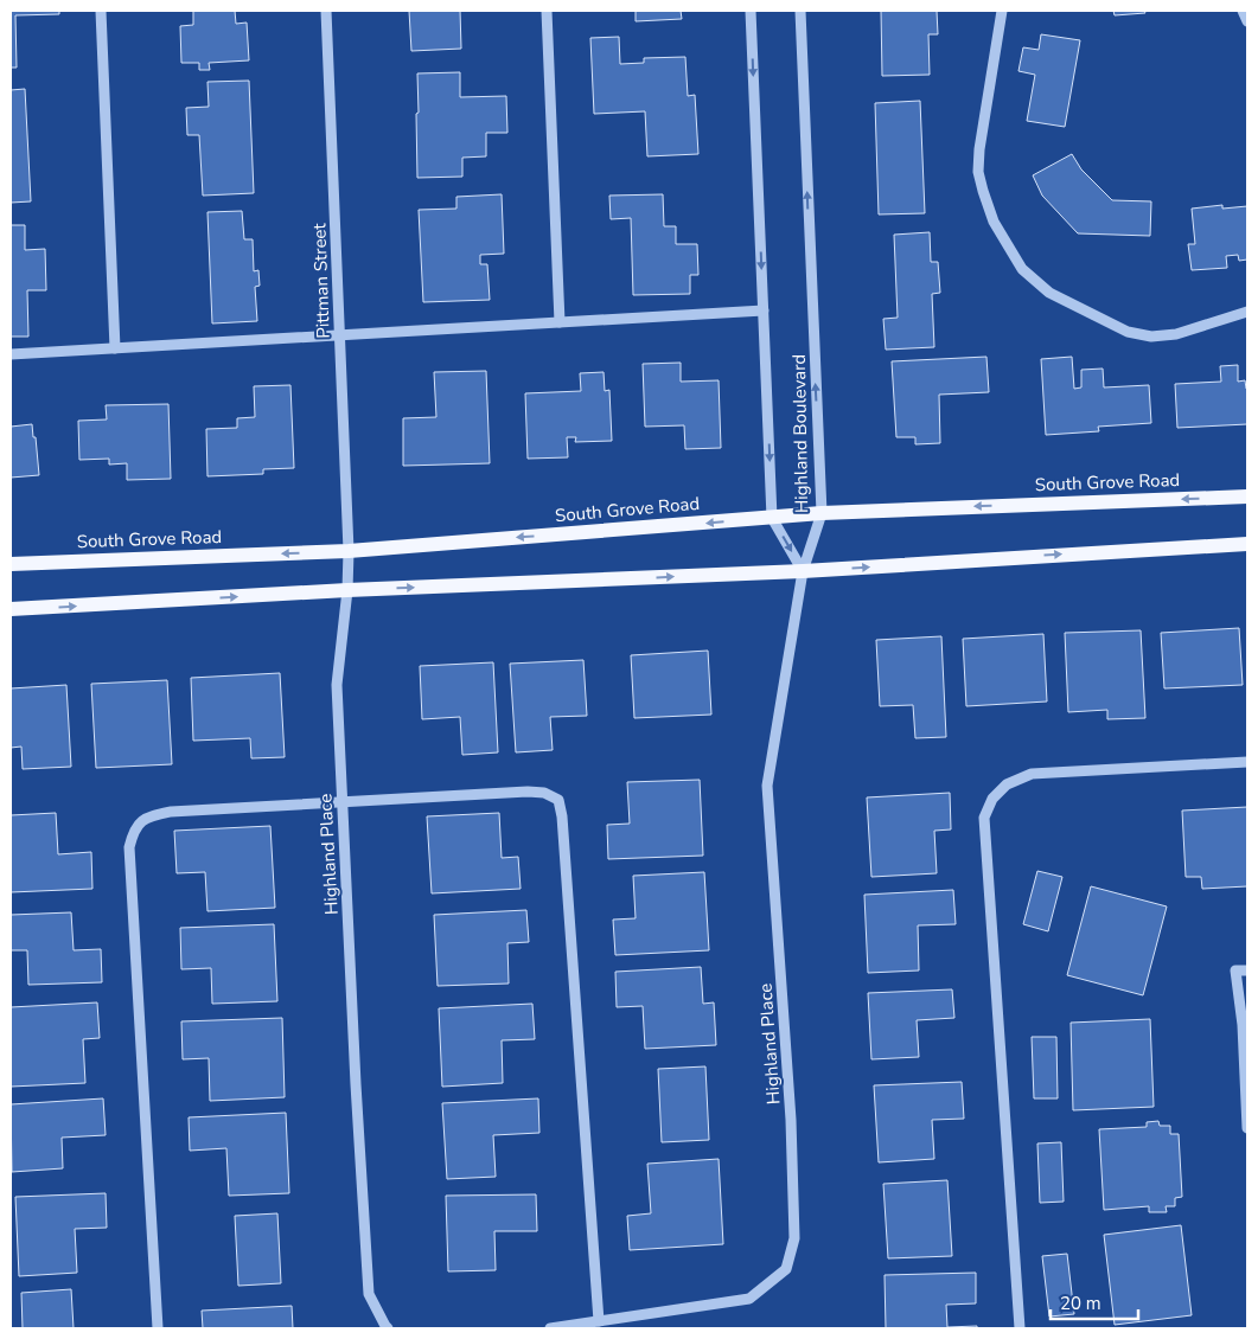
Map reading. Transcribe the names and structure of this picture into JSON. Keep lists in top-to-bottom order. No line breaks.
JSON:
{"streets":{"main road":["South Grove Road"],"street":["Pittman Street","Highland Boulevard","Highland Place"]},"crossings":[["Pittman Street","South Grove Road"],["Pittman Street","Highland Place"],["Highland Boulevard","South Grove Road"],["Highland Boulevard","Highland Place"],["South Grove Road","Highland Place"]],"scale_bar":"20 m"}
